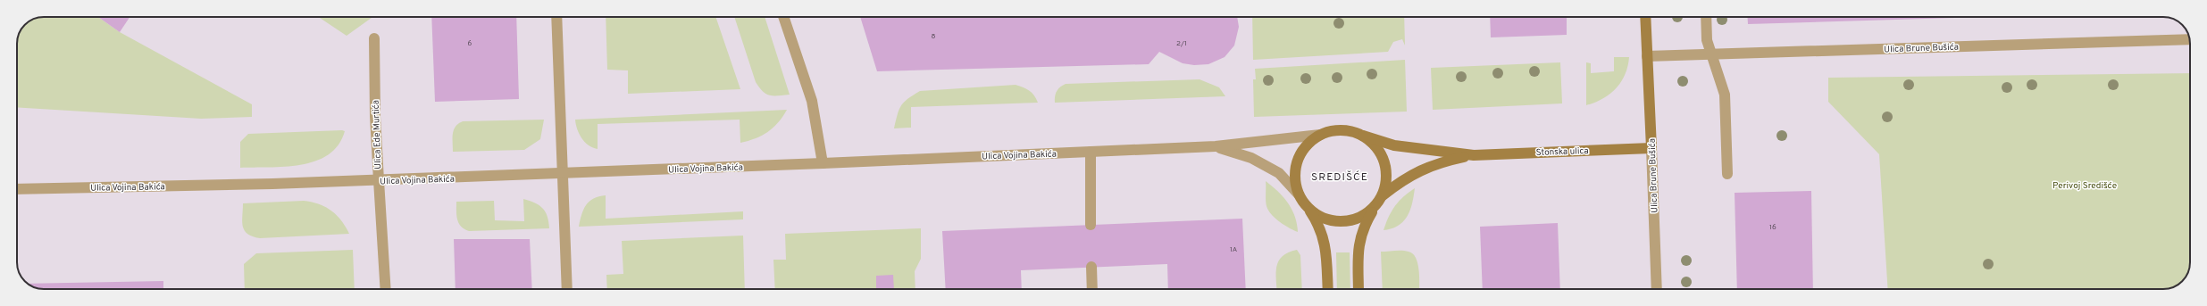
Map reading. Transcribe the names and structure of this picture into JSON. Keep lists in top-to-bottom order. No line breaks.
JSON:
{"streets":{"street":["Ulica Brune Bušića","Ulica Ede Murtića","Stonska ulica","Ulica Vojina Bakića"]},"crossings":[["Ulica Brune Bušića","Stonska ulica"],["Ulica Ede Murtića","Ulica Vojina Bakića"],["Stonska ulica","Ulica Vojina Bakića"]],"districts":["SREDIŠĆE"],"parks":["Perivoj Središće"],"house_numbers":["8","6","2/1","16","1A"]}
